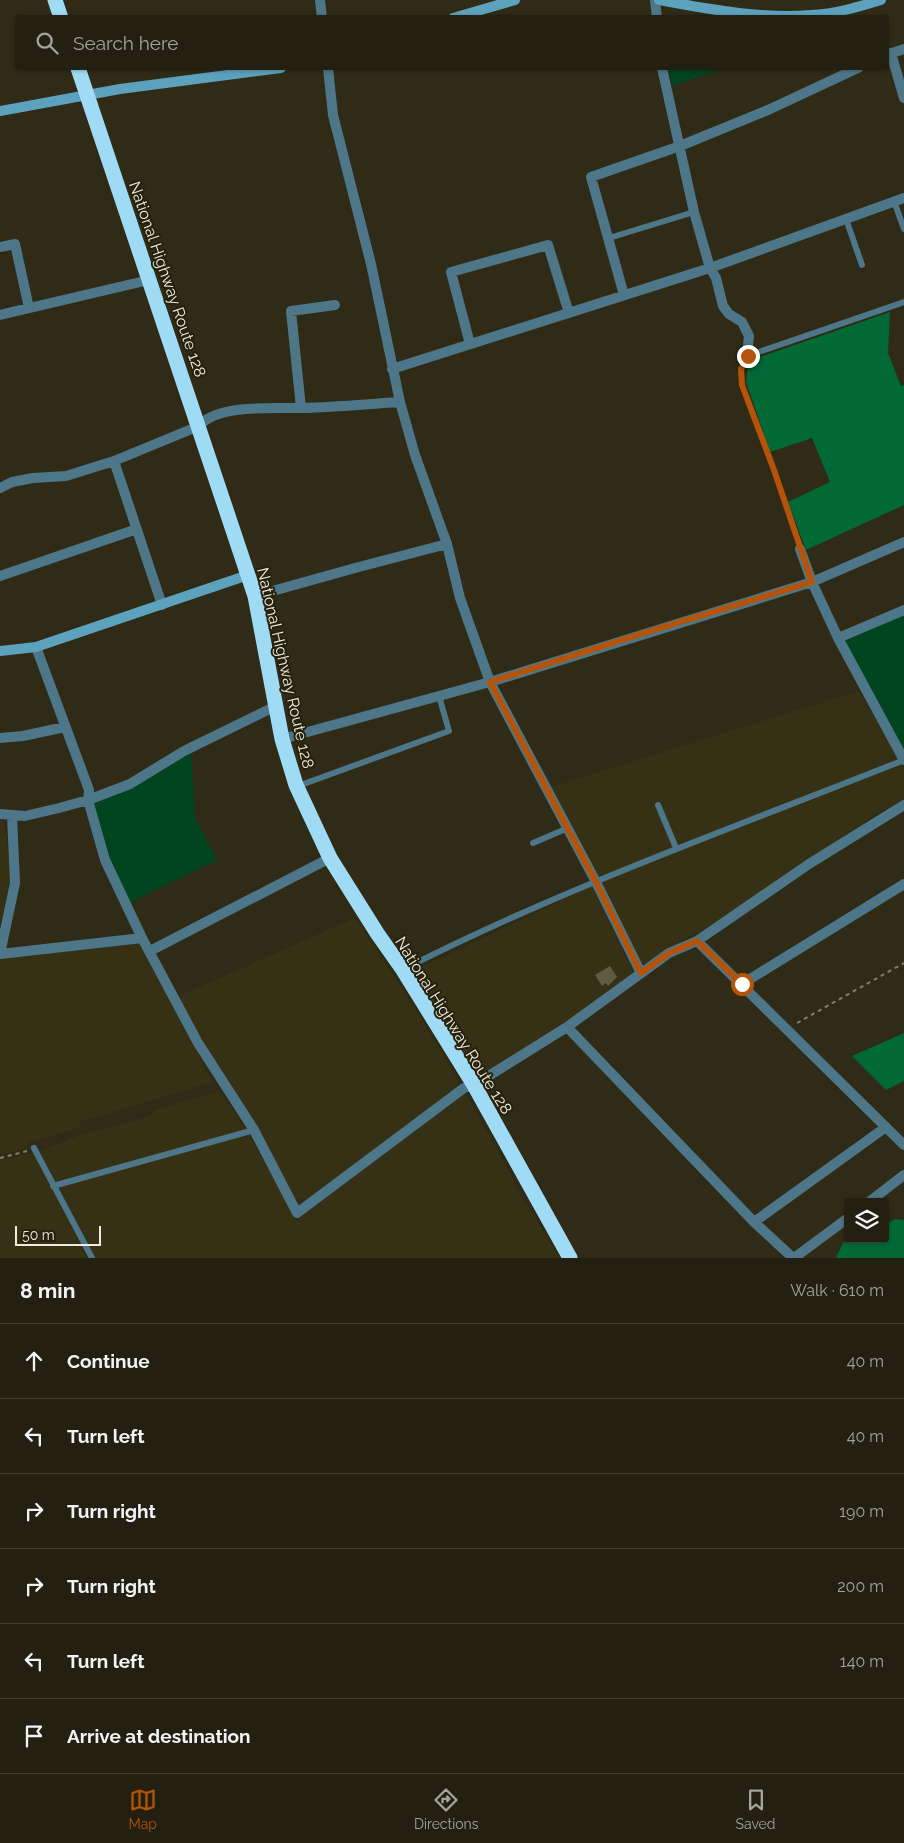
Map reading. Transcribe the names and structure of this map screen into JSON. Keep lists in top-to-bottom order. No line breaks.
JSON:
{"streets":{"highway":["National Highway Route 128"]},"scale_bar":"50 m","page":{"search":"Search here","scale":"50 m","heading":["8 min","Walk · 610 m"],"list":[["Continue","40 m"],["Turn left","40 m"],["Turn right","190 m"],["Turn right","200 m"],["Turn left","140 m"],"Arrive at destination"],"nav":["Map","Directions","Saved"]}}
